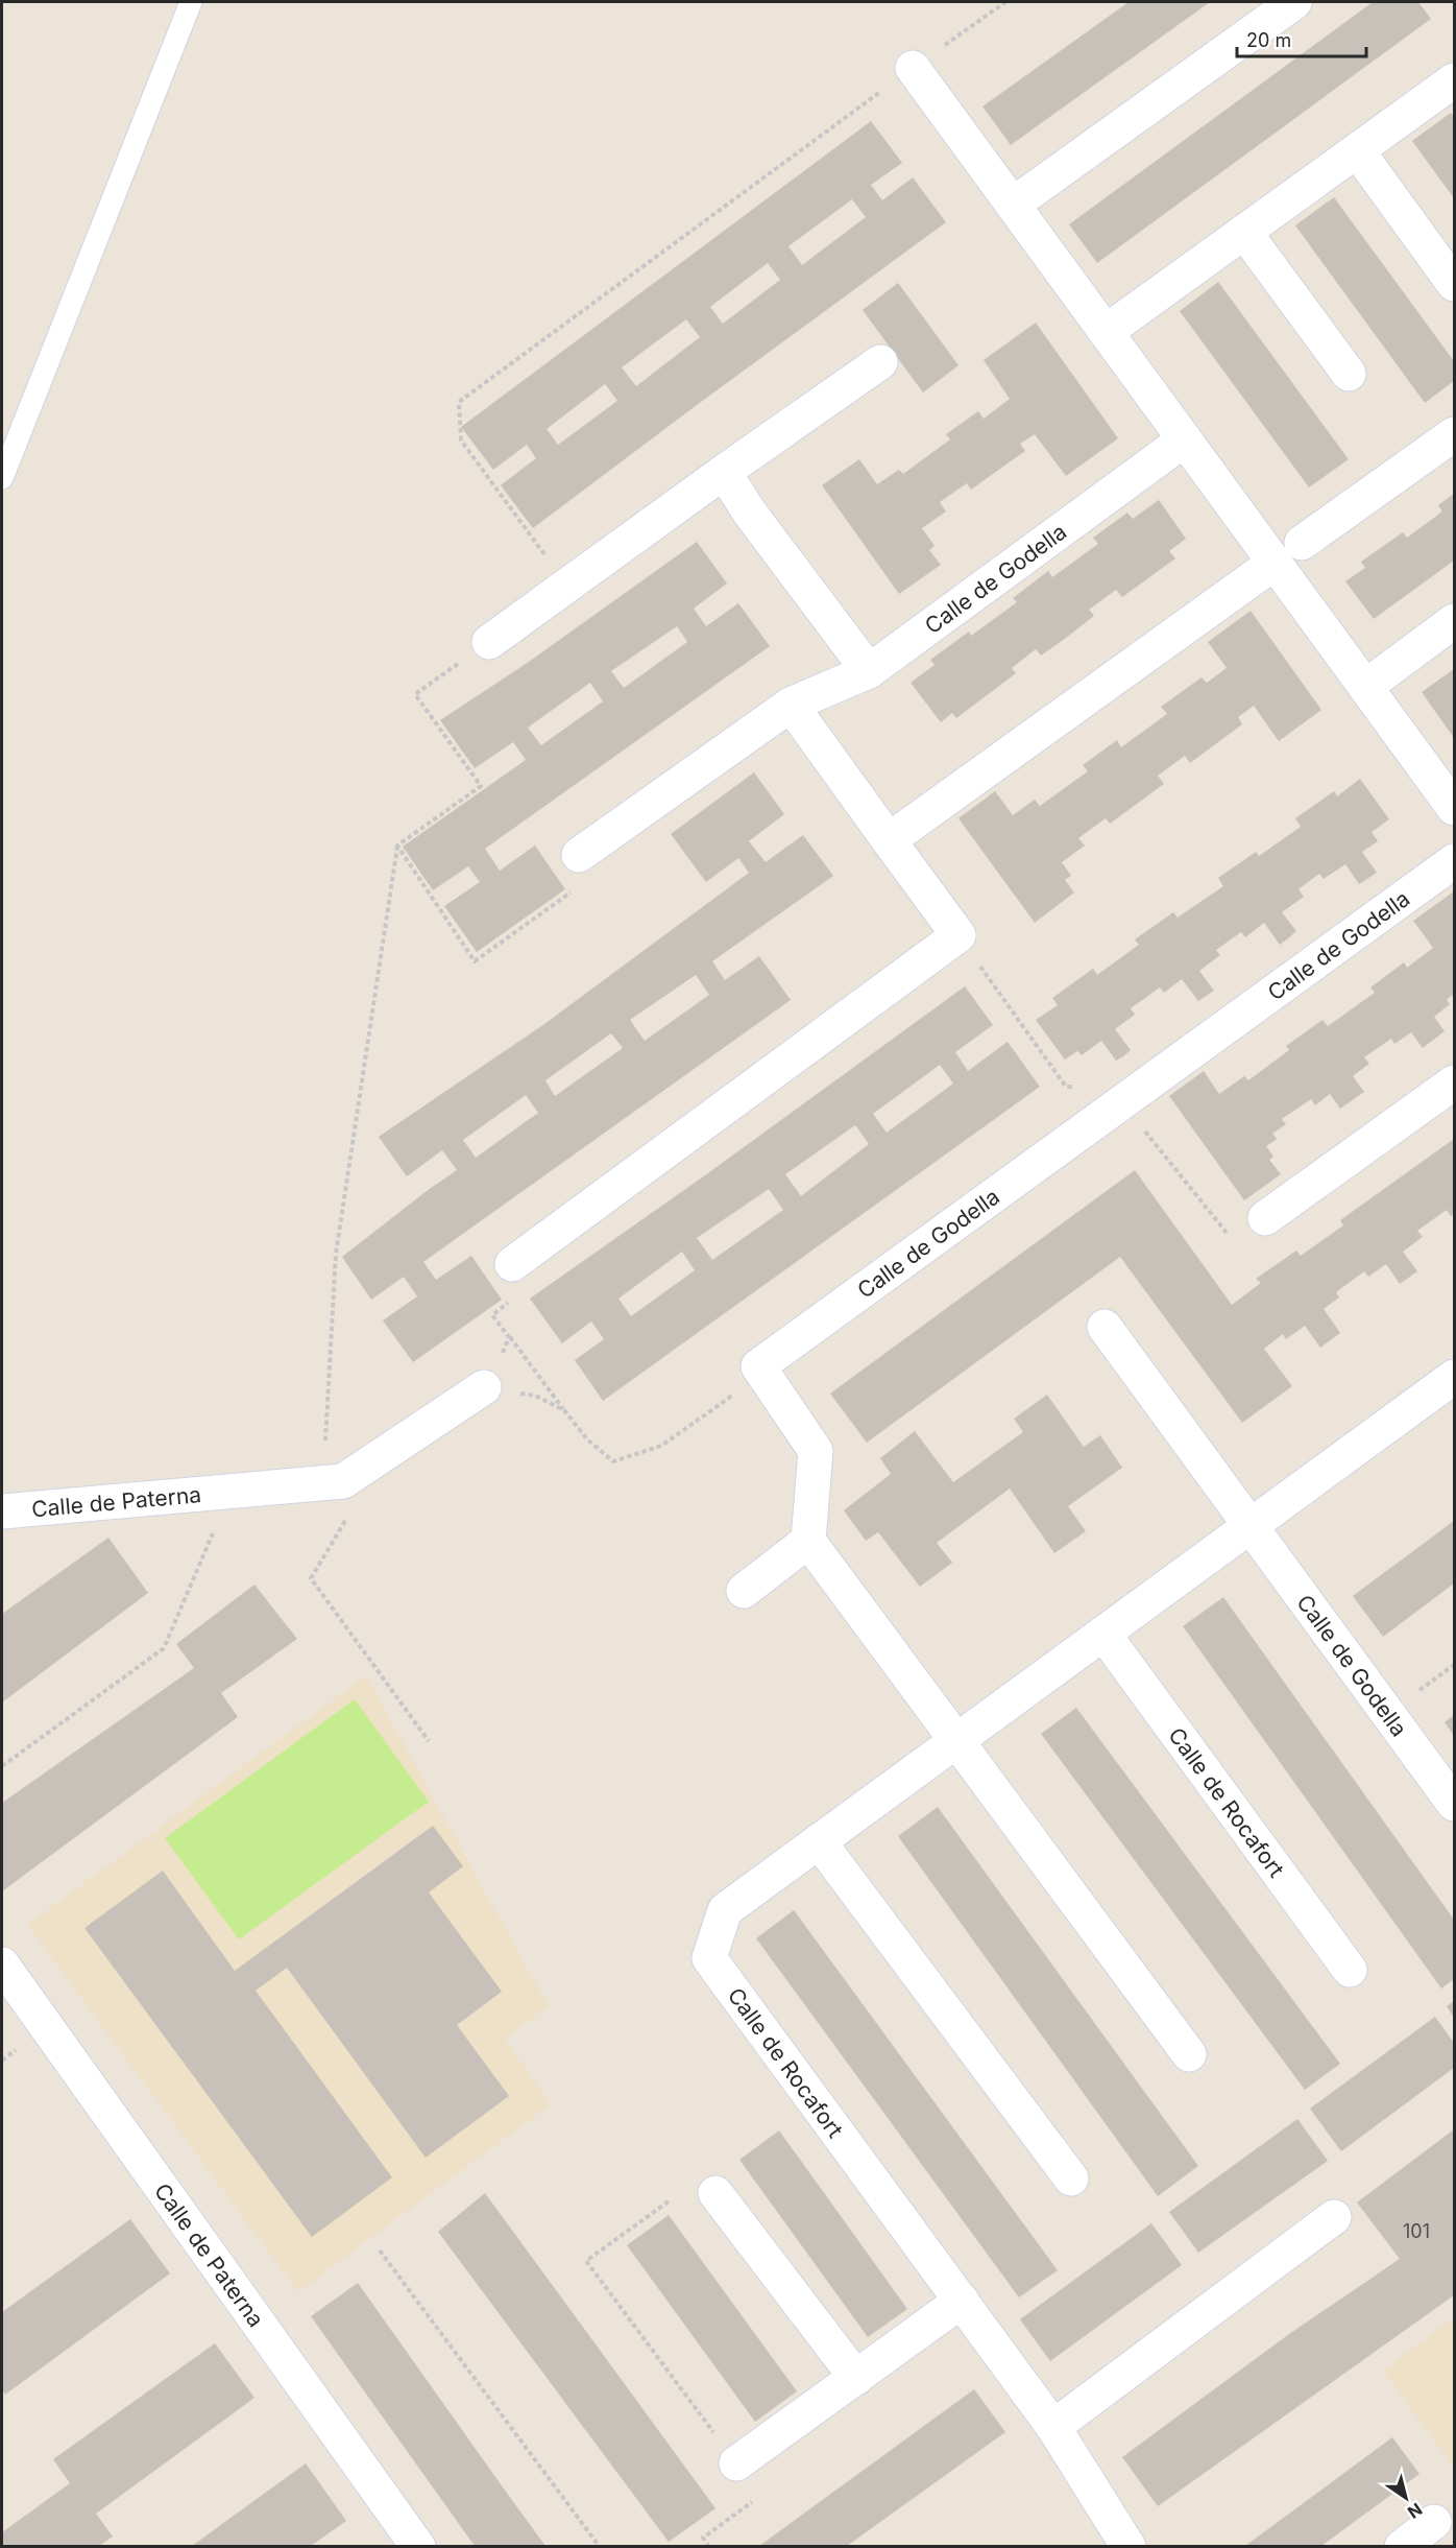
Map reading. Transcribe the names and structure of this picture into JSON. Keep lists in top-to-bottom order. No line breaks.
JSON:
{"streets":{"street":["Calle de Godella","Calle de Paterna","Calle de Rocafort"]},"crossings":[["Calle de Godella","Calle de Rocafort"]],"house_numbers":["101"],"scale_bar":"20 m","north":"bottom right"}
